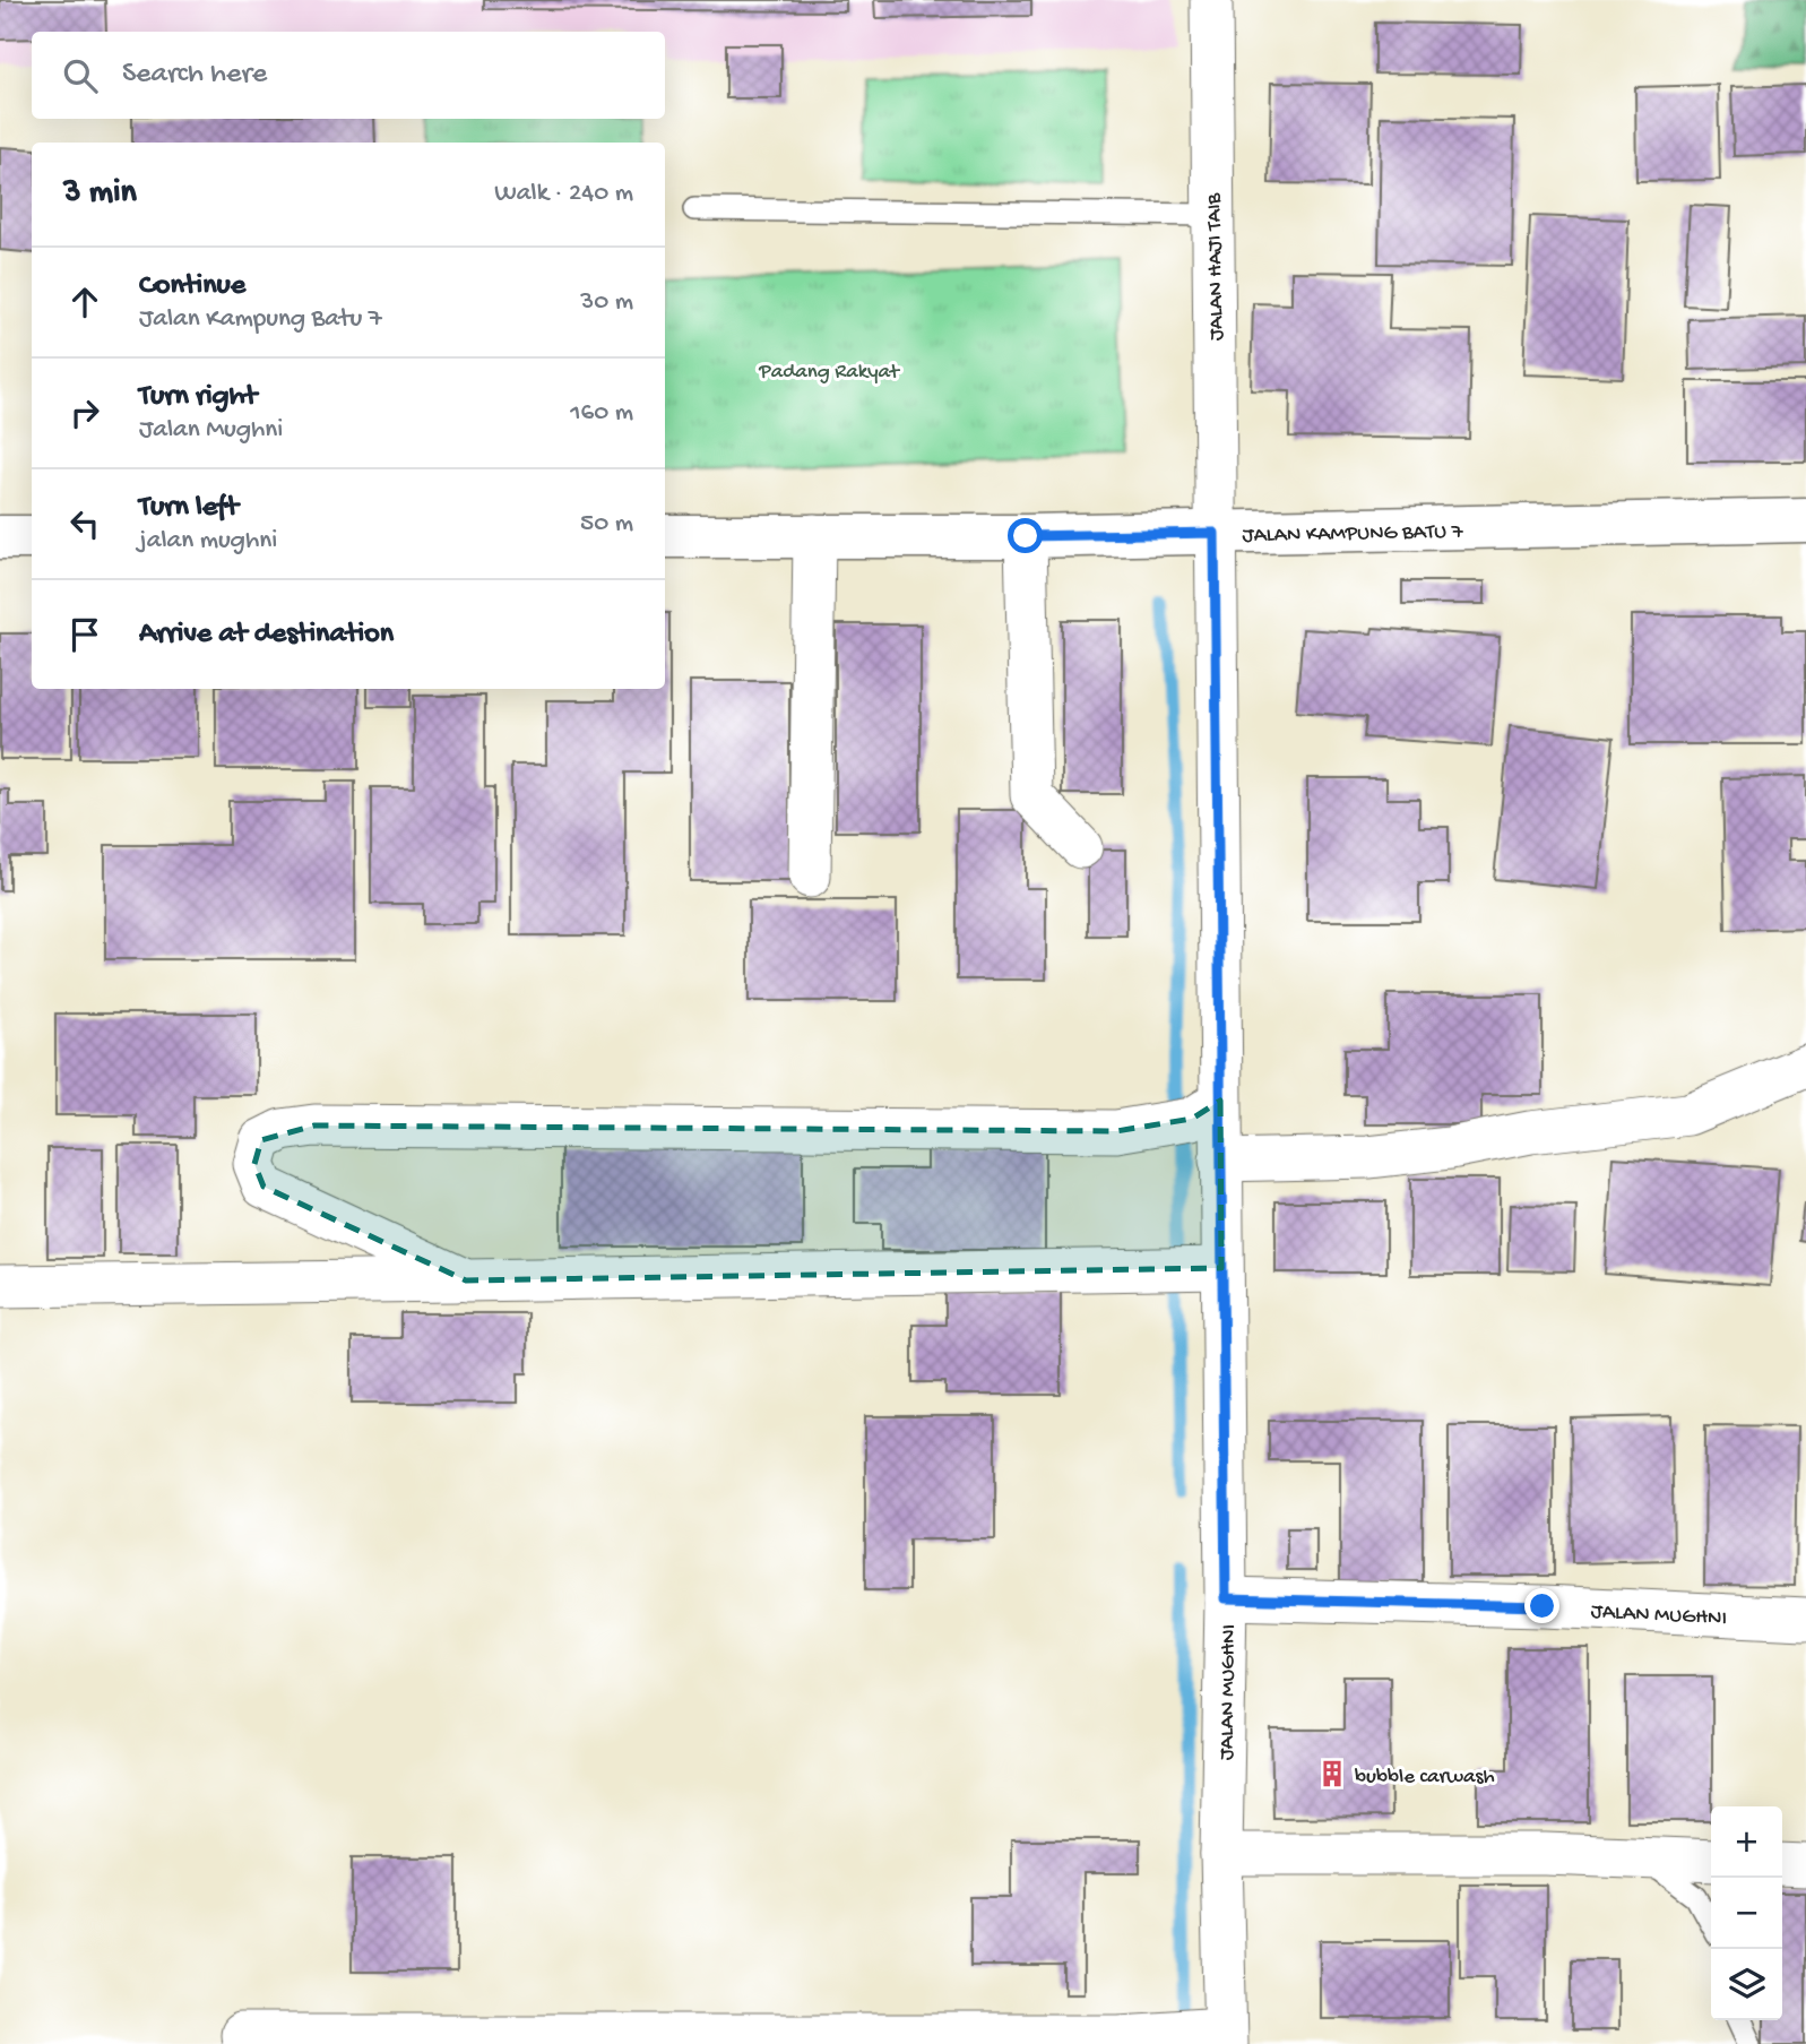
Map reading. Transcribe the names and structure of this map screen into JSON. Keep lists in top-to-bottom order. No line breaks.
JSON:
{"streets":{"street":["JALAN HAJI TAIB","JALAN KAMPUNG BATU 7","JALAN MUGHNI"]},"crossings":[["JALAN HAJI TAIB","JALAN KAMPUNG BATU 7"],["JALAN HAJI TAIB","JALAN MUGHNI"],["JALAN KAMPUNG BATU 7","JALAN MUGHNI"]],"parks":["Padang Rakyat"],"places":{"building":["bubble carwash"]},"page":{"search":"Search here","heading":["3 min","Walk · 240 m"],"list":[["Continue","Jalan Kampung Batu 7","30 m"],["Turn right","Jalan Mughni","160 m"],["Turn left","jalan mughni","50 m"],"Arrive at destination"],"map_buttons":["+","−"]}}
